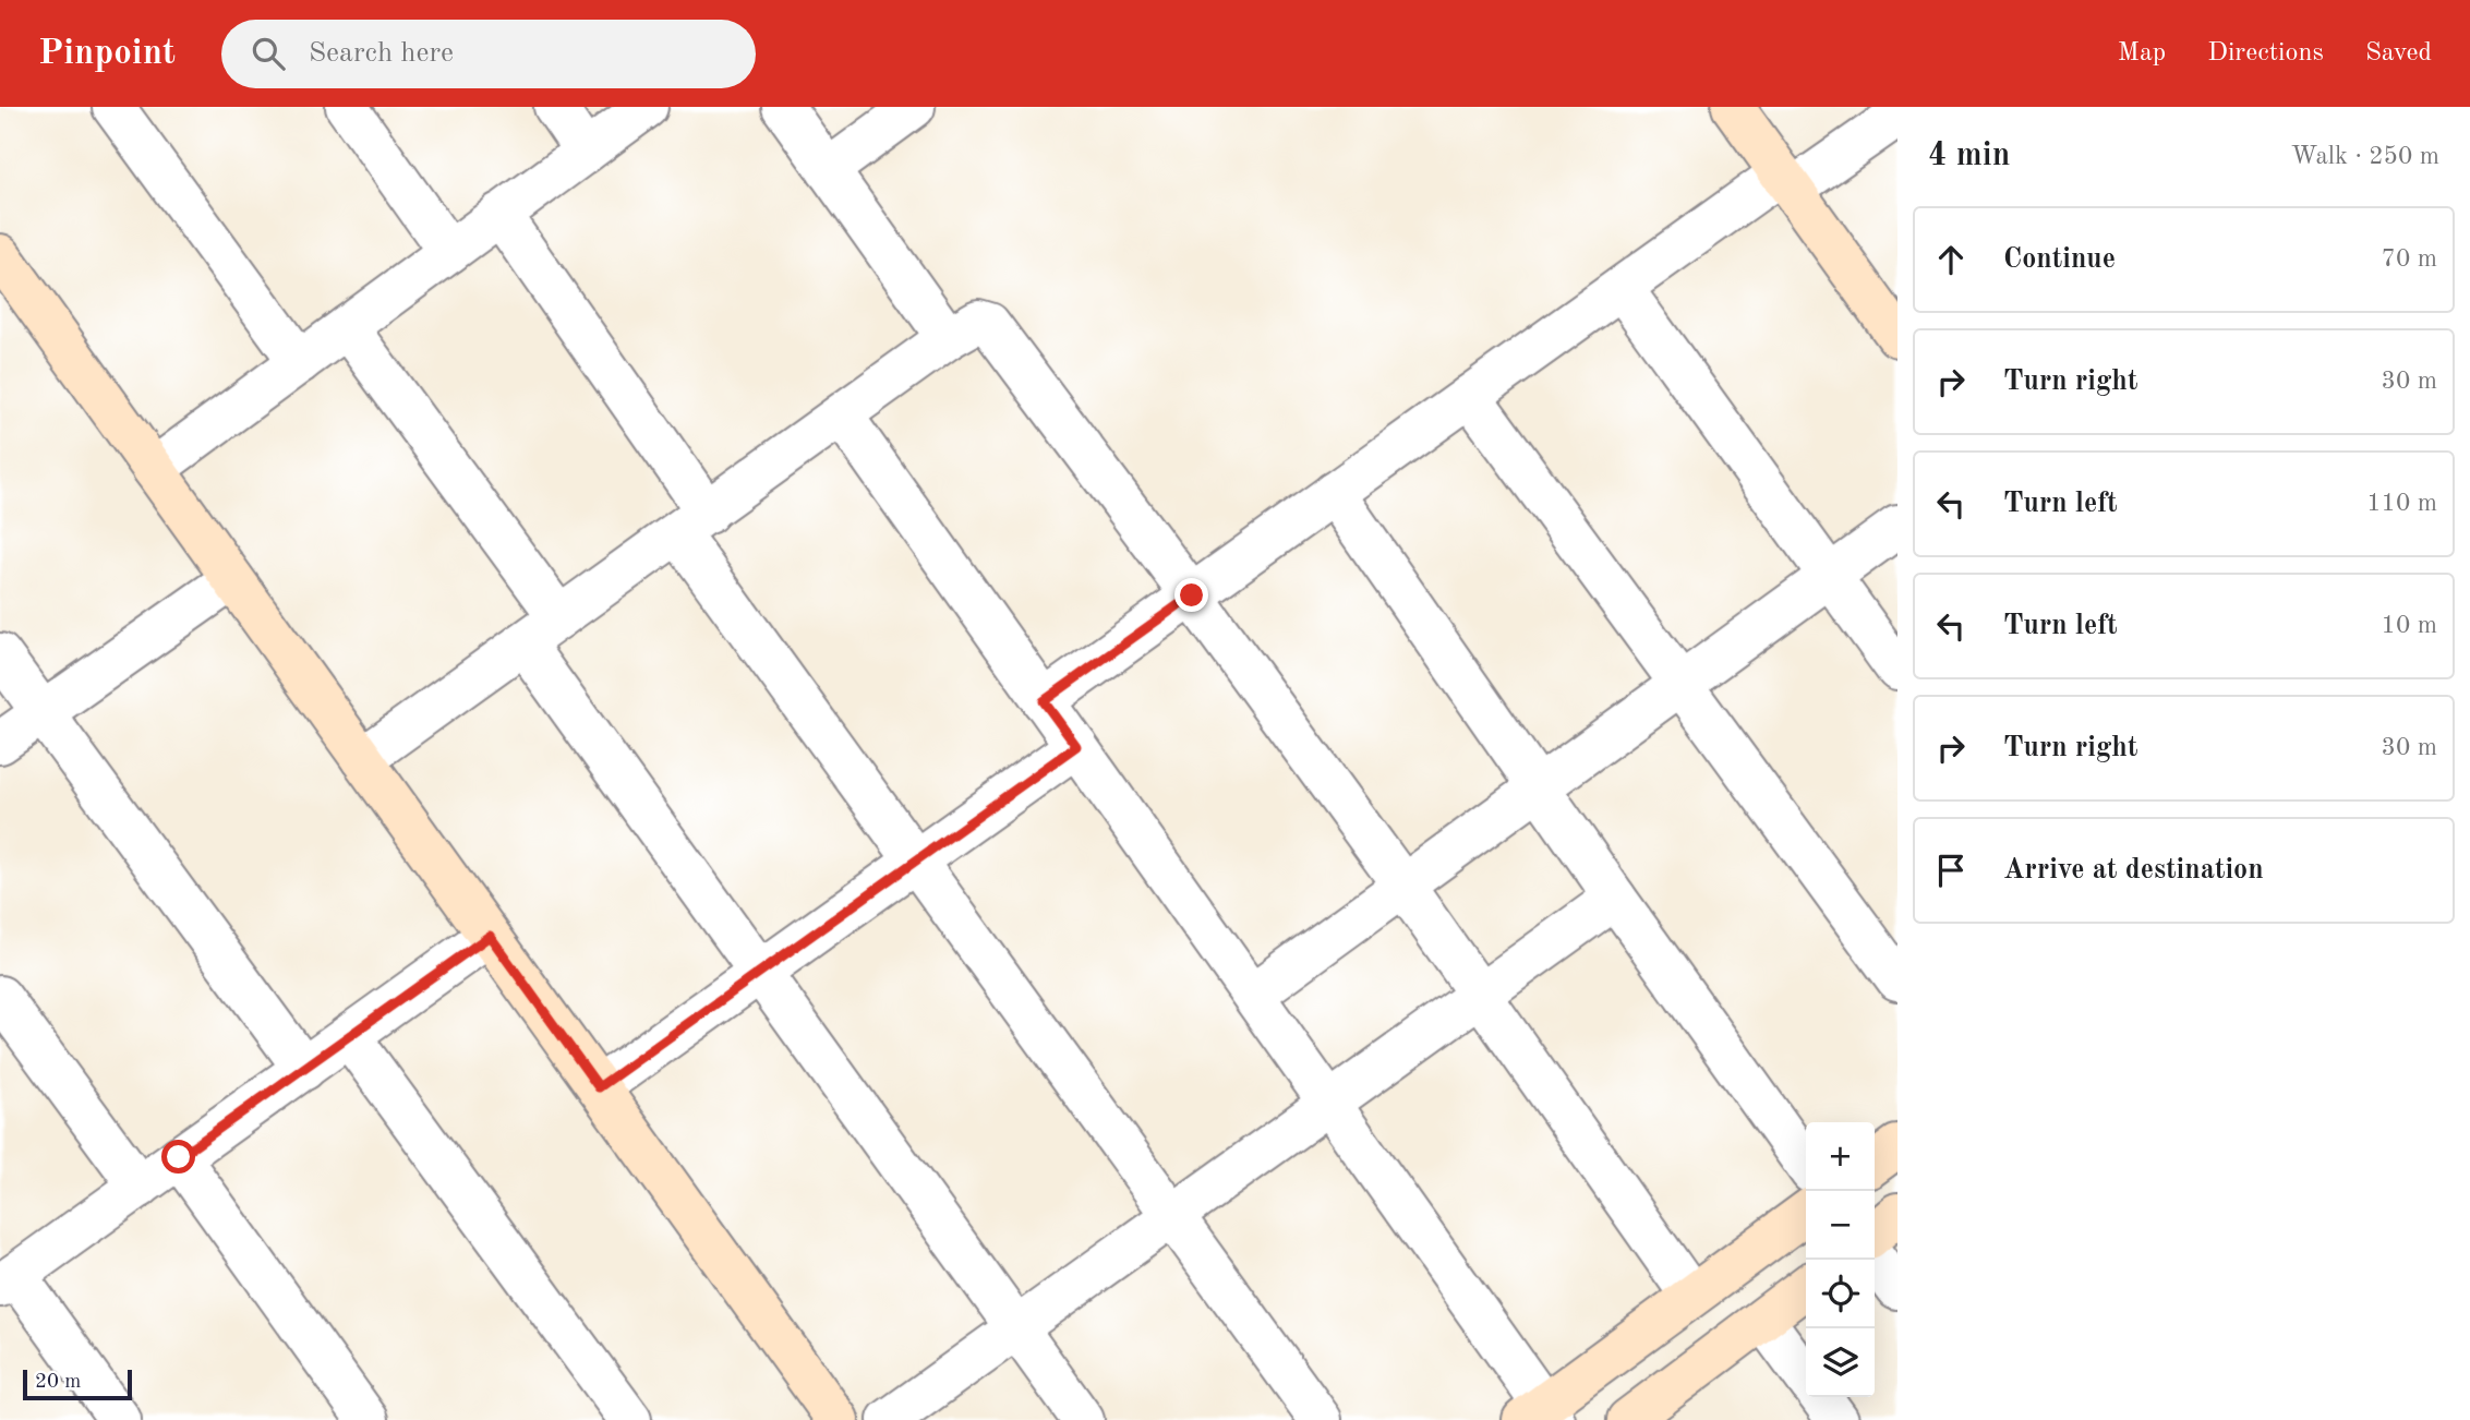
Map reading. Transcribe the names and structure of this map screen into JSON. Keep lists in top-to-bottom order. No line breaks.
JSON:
{"scale_bar":"20 m","page":{"header":"Pinpoint","search":"Search here","nav":["Map","Directions","Saved"],"heading":["4 min","Walk · 250 m"],"list":[["Continue","70 m"],["Turn right","30 m"],["Turn left","110 m"],["Turn left","10 m"],["Turn right","30 m"],"Arrive at destination"],"map_buttons":["+","−"],"scale":"20 m"}}
